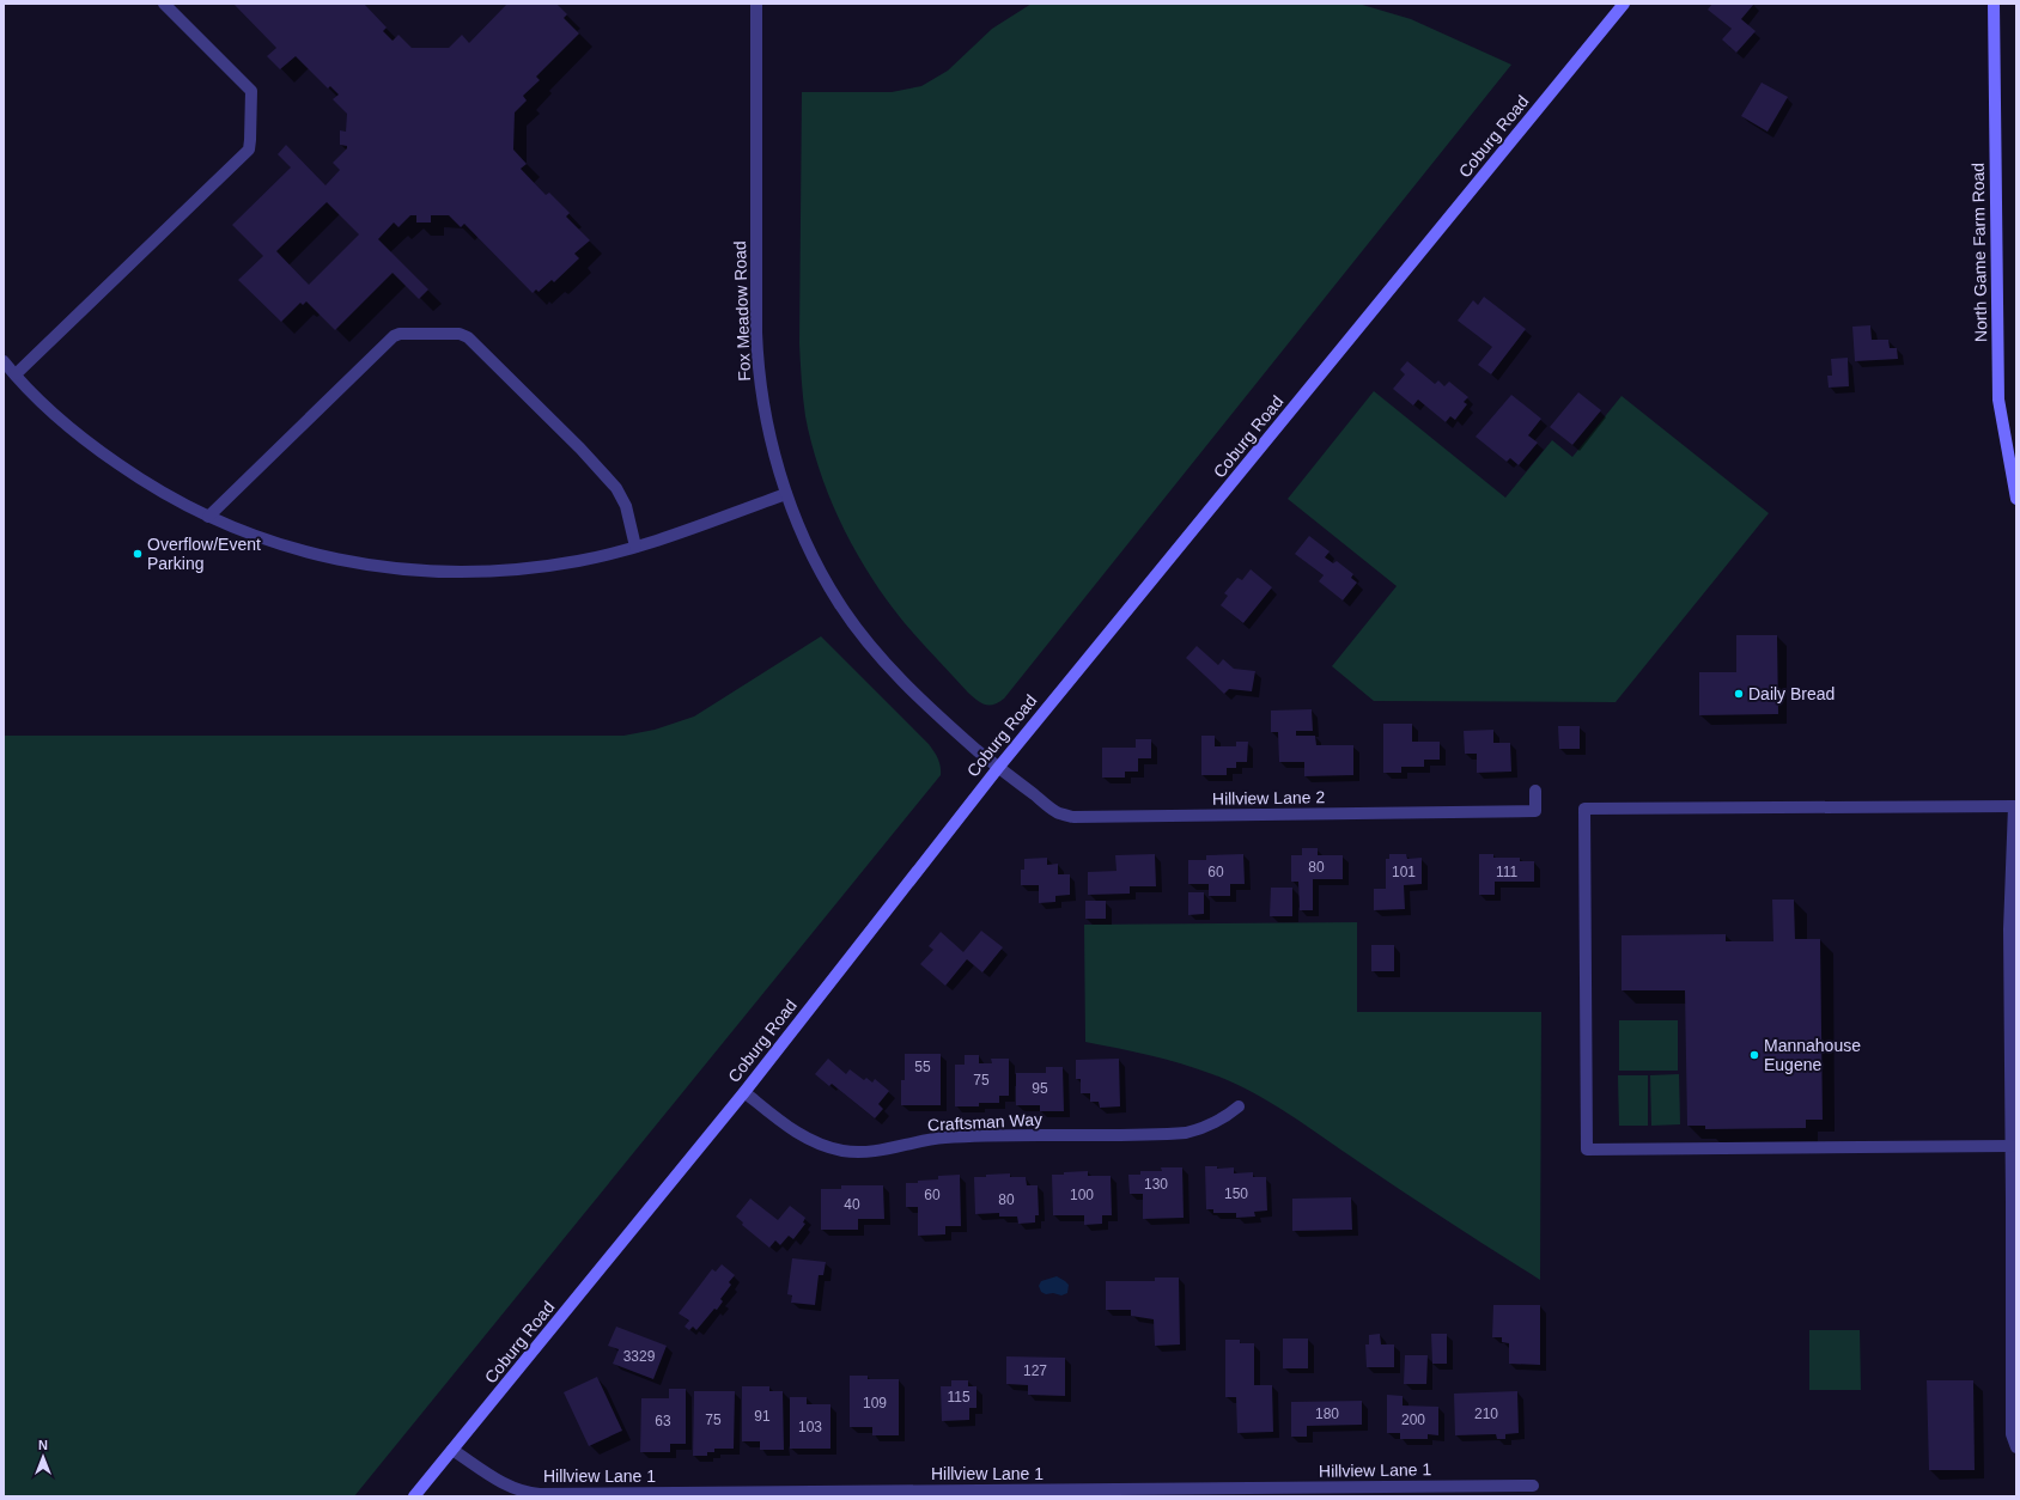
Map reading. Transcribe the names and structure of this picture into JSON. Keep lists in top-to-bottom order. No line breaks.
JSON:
{"streets":{"main road":["Coburg Road","North Game Farm Road"],"street":["Fox Meadow Road","Hillview Lane 2","Craftsman Way","Hillview Lane 1"]},"crossings":[["Coburg Road","Fox Meadow Road"],["Coburg Road","Hillview Lane 2"],["Coburg Road","Craftsman Way"],["Coburg Road","Hillview Lane 1"],["Fox Meadow Road","Hillview Lane 2"]],"places":["Overflow/Event Parking","Daily Bread","Mannahouse Eugene"],"house_numbers":["80","60","101","111","55","75","95","130","150","60","100","80","40","3329","127","115","109","180","210","91","75","200","63","103"],"north":"top"}
